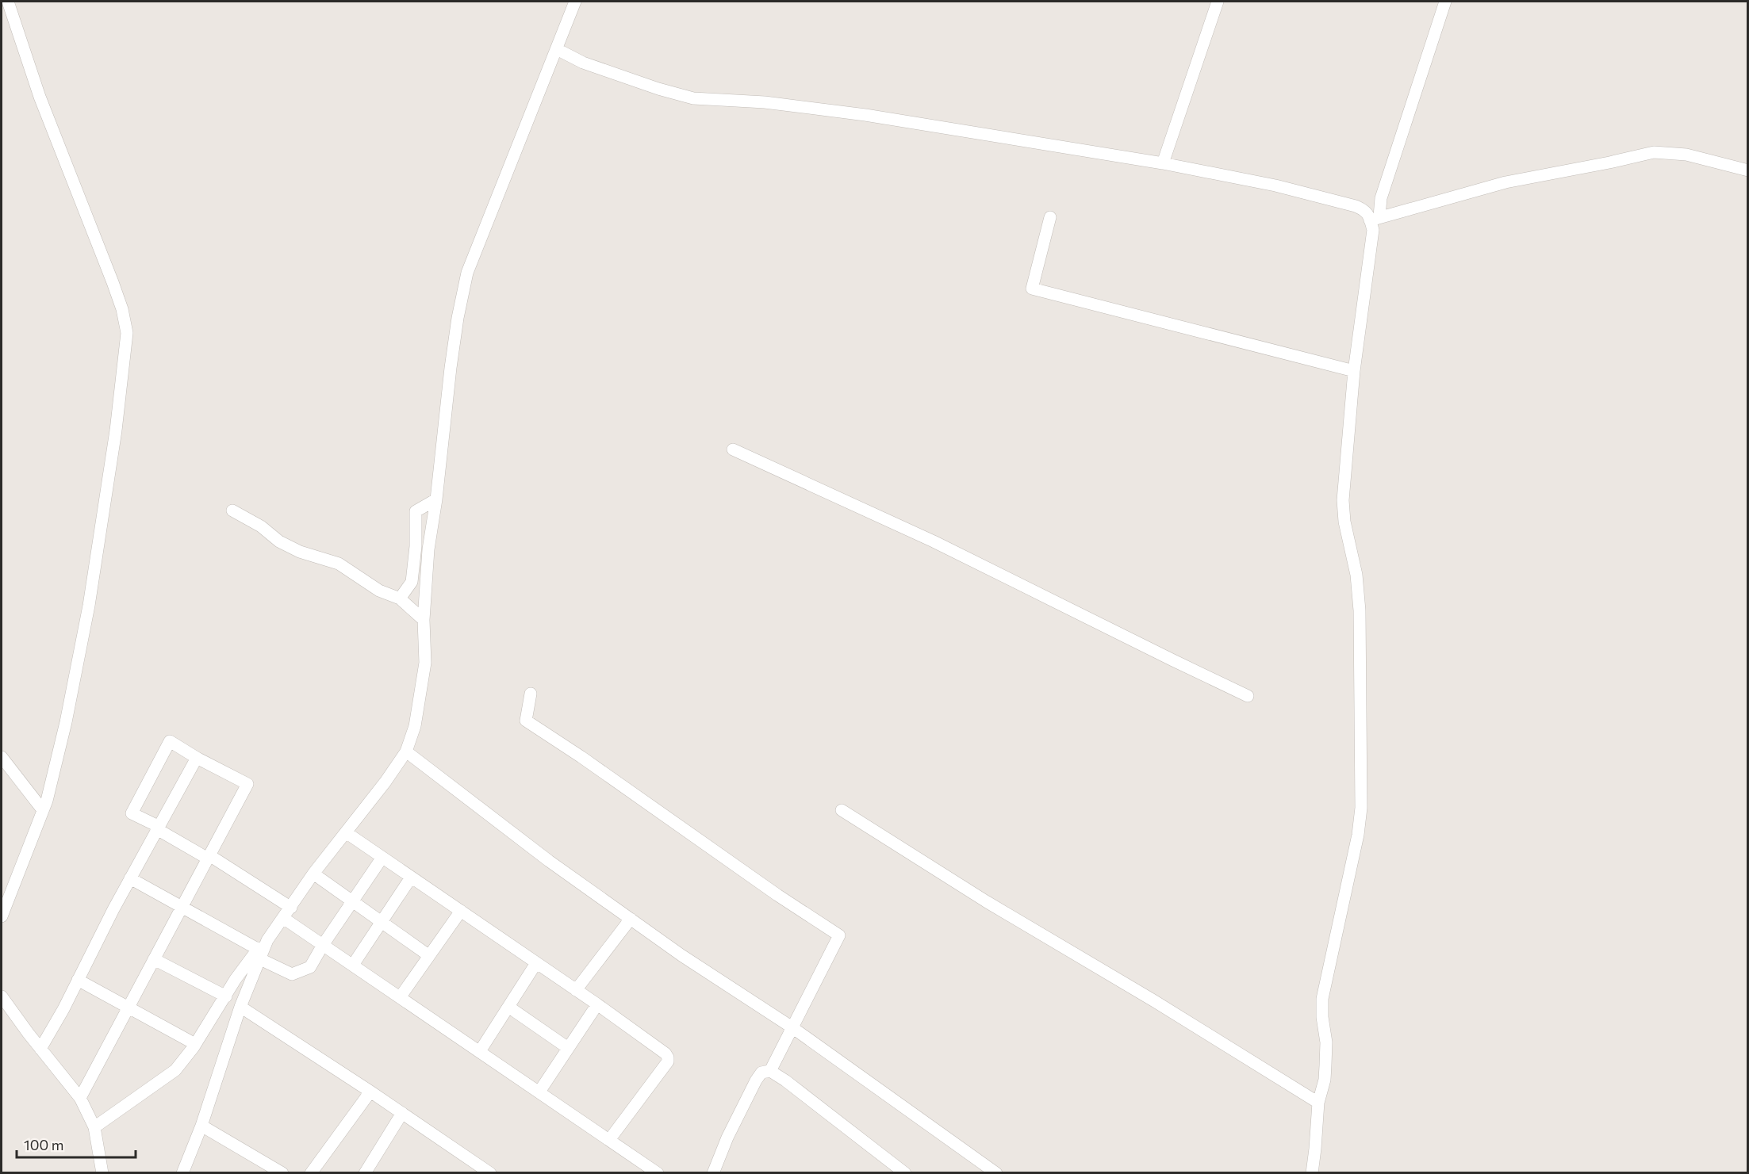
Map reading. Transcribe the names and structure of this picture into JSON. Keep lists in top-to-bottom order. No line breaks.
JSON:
{"scale_bar":"100 m"}
